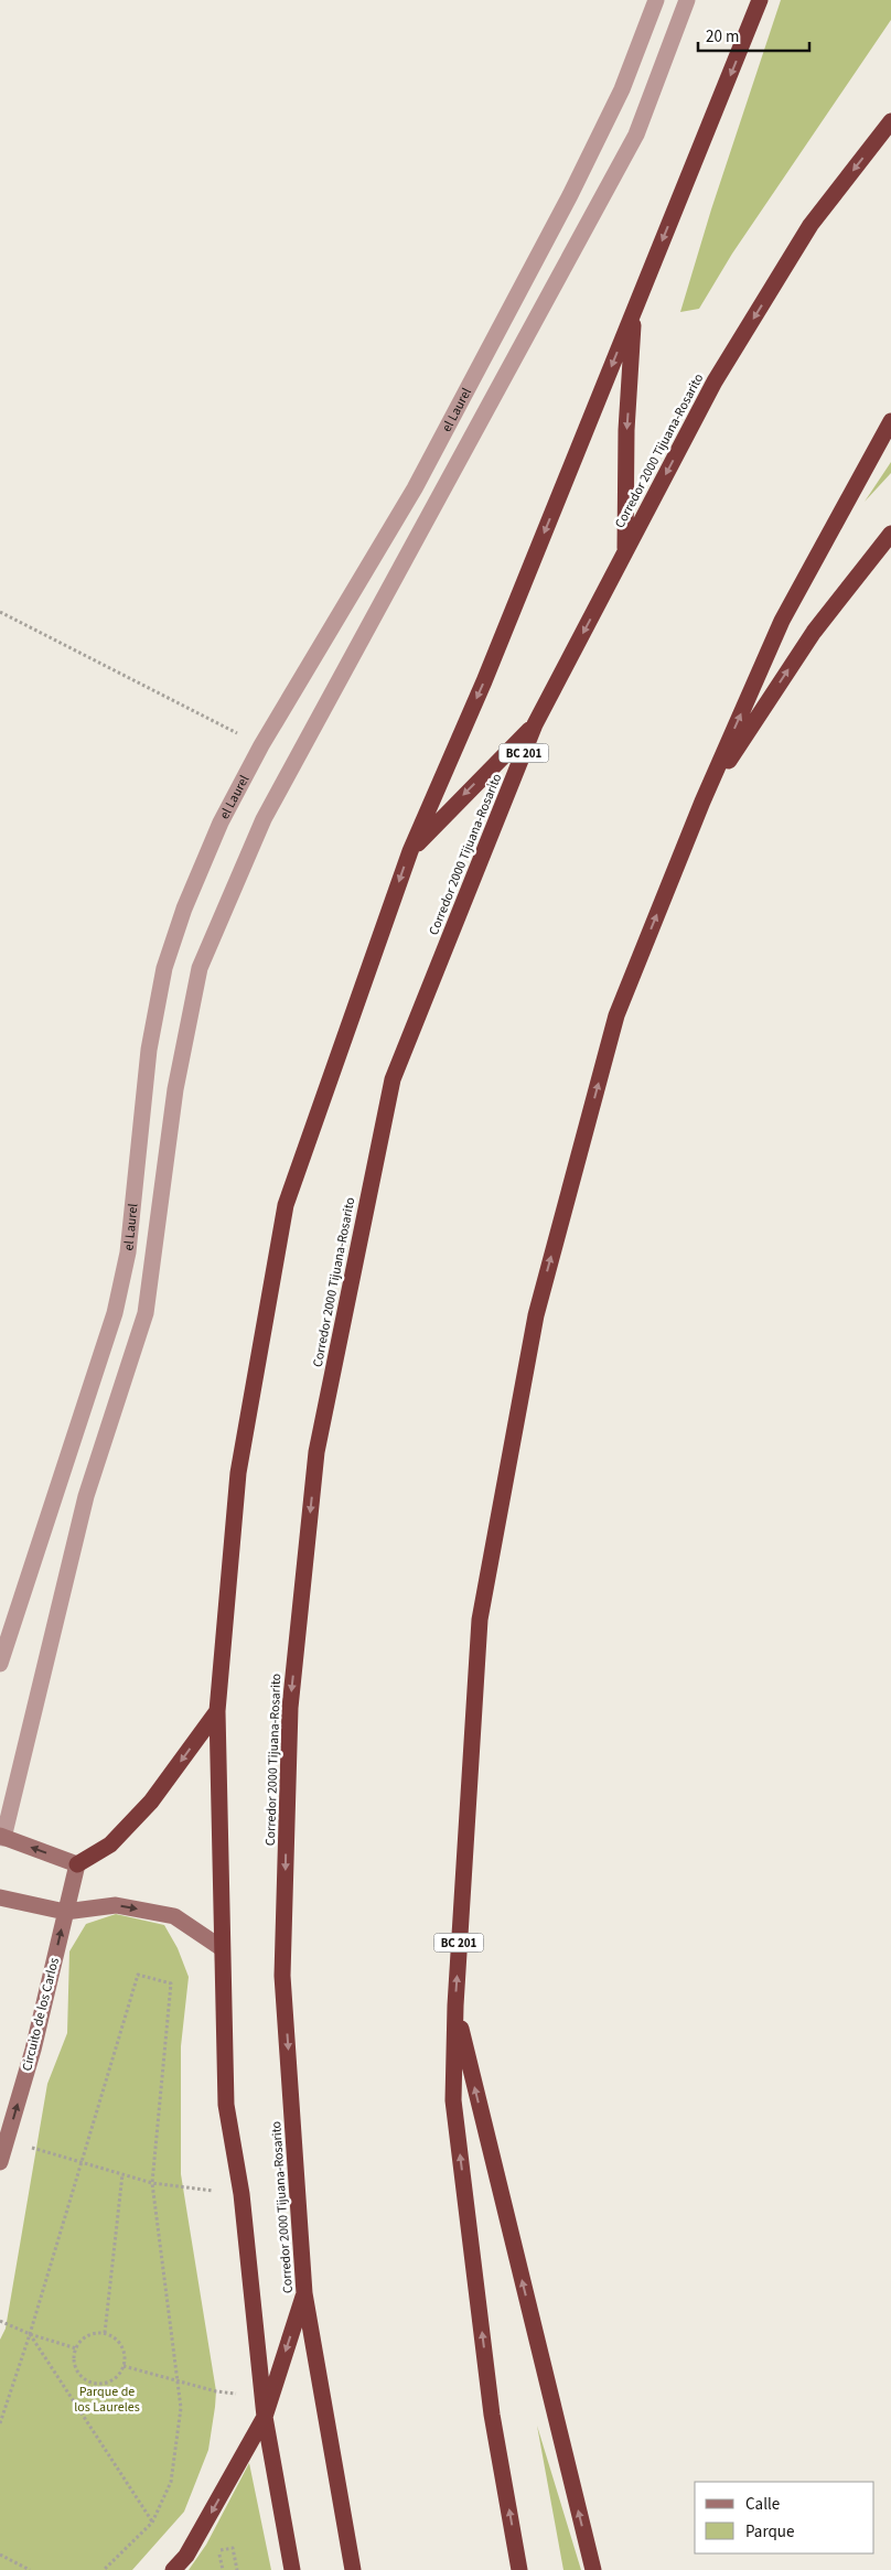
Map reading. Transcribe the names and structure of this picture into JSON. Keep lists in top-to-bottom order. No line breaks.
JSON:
{"streets":{"highway":["Corredor 2000 Tijuana-Rosarito","BC 201"],"street":["el Laurel","Circuito de los Carlos"]},"one_way":["Circuito de los Carlos"],"parks":["Parque de los Laureles"],"legend":["Calle","Parque"],"scale_bar":"20 m"}
